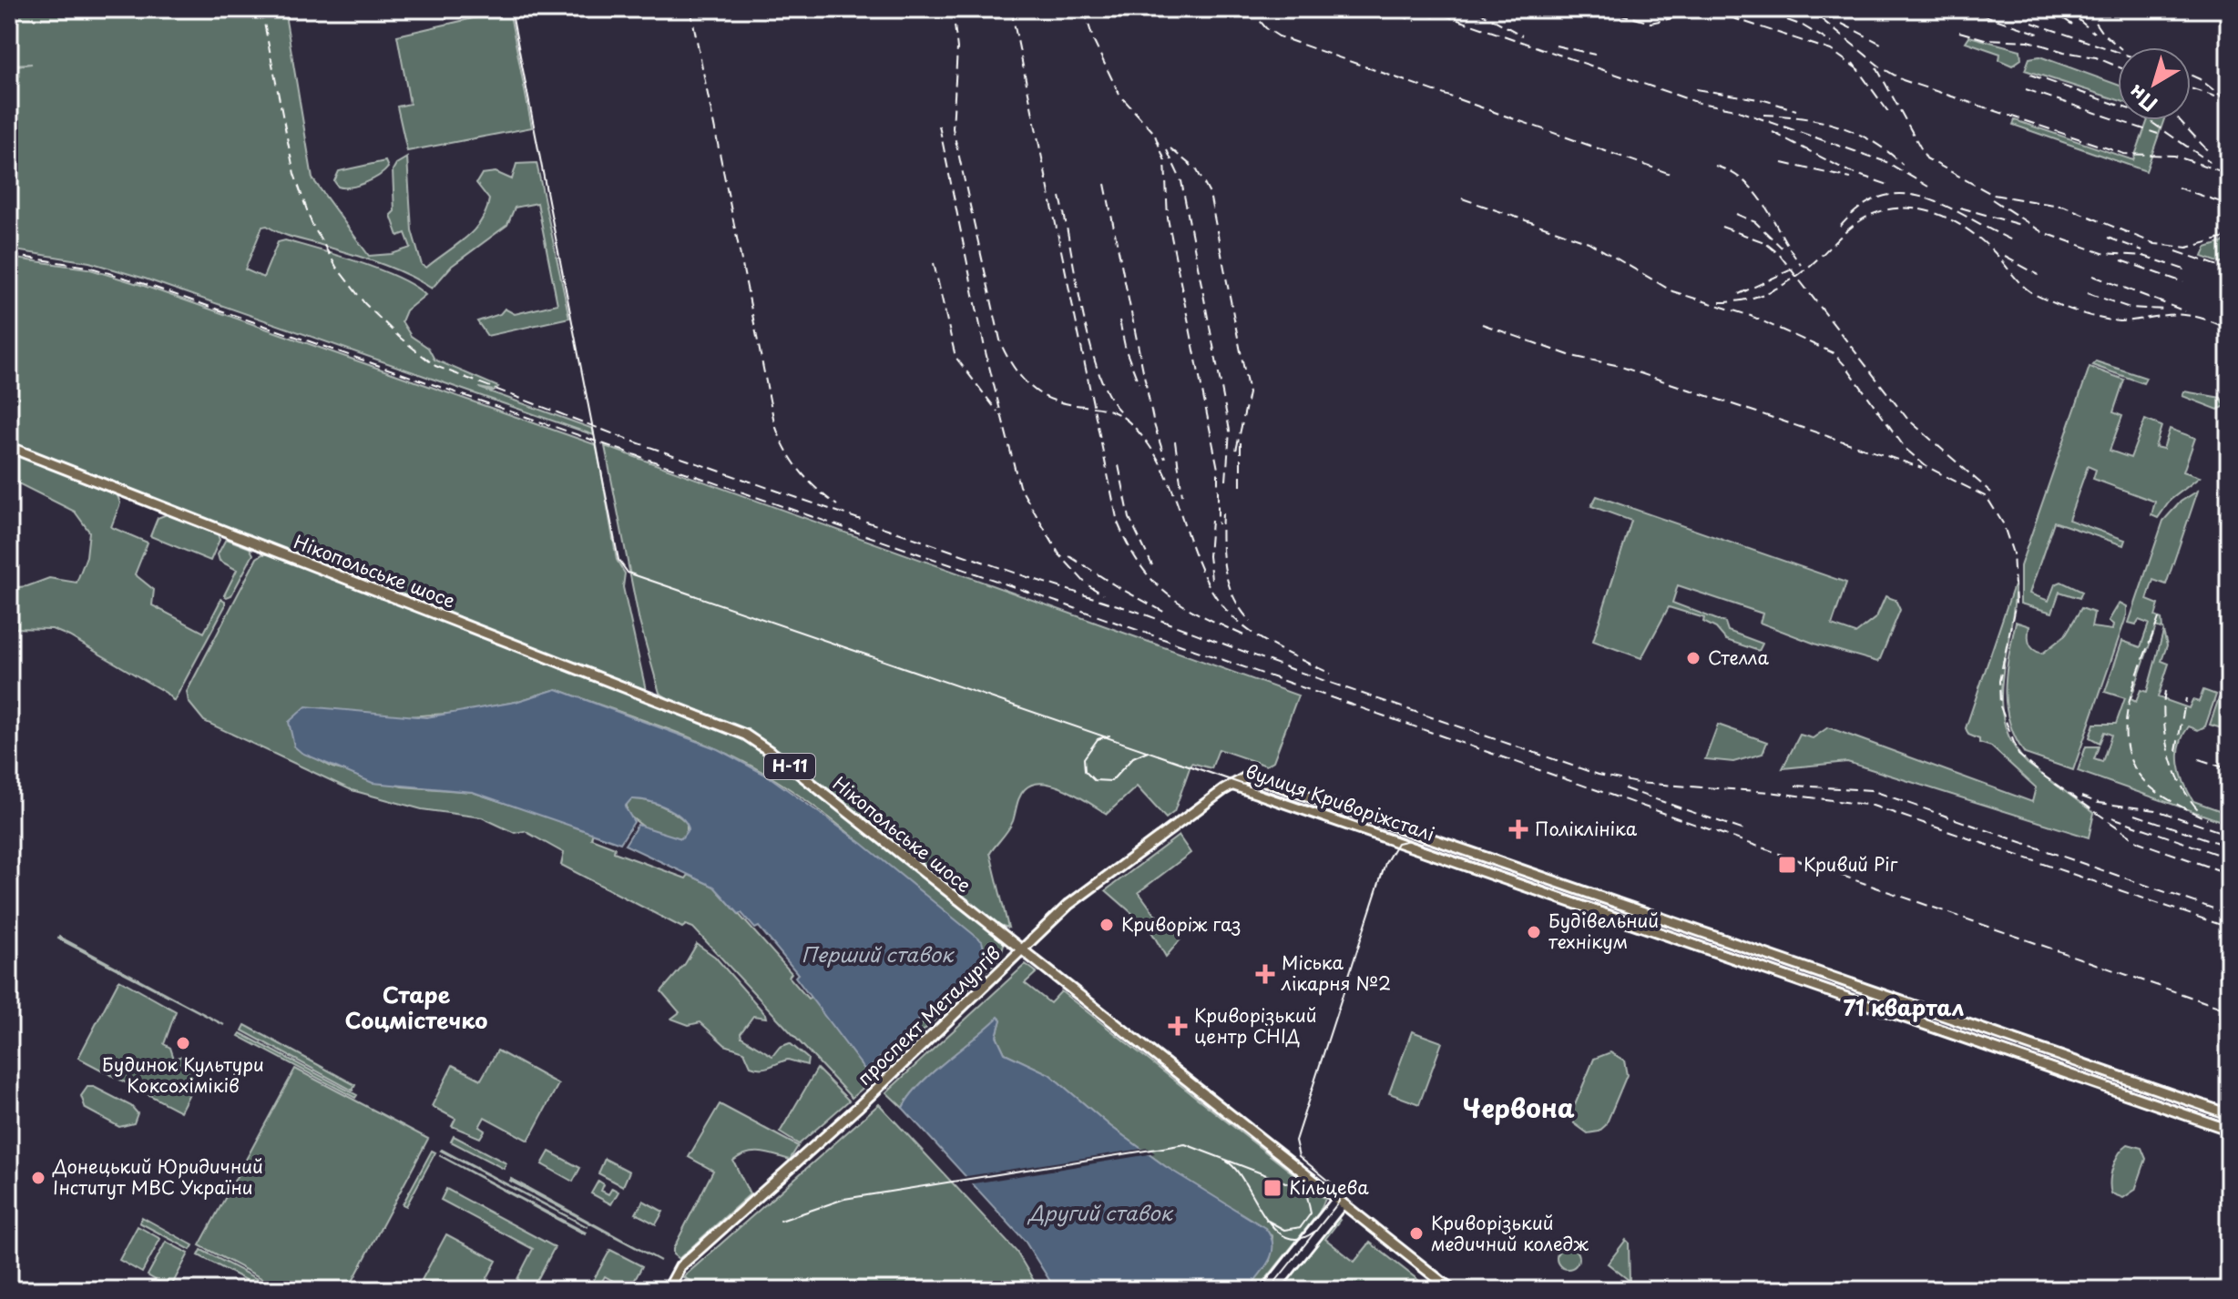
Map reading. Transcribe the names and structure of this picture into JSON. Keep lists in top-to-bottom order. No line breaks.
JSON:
{"streets":{"main road":["Нікопольське шосе","Н-11","вулиця Криворіжсталі","проспект Металургів"]},"crossings":[["Нікопольське шосе","проспект Металургів"],["вулиця Криворіжсталі","проспект Металургів"]],"districts":["Старе Соцмістечко","71 квартал","Червона"],"water":["Перший ставок","Другий ставок"],"places":{"other":["Стелла","Криворіж газ","Будівельний технікум","Будинок Культури Коксохіміків","Донецький Юридичний Інститут МВС України","Криворізький медичний коледж"],"health":["Поліклініка","Міська лікарня №2","Криворізький центр СНІД"],"transit":["Кривий Ріг","Кільцева"]},"north":"bottom left"}
